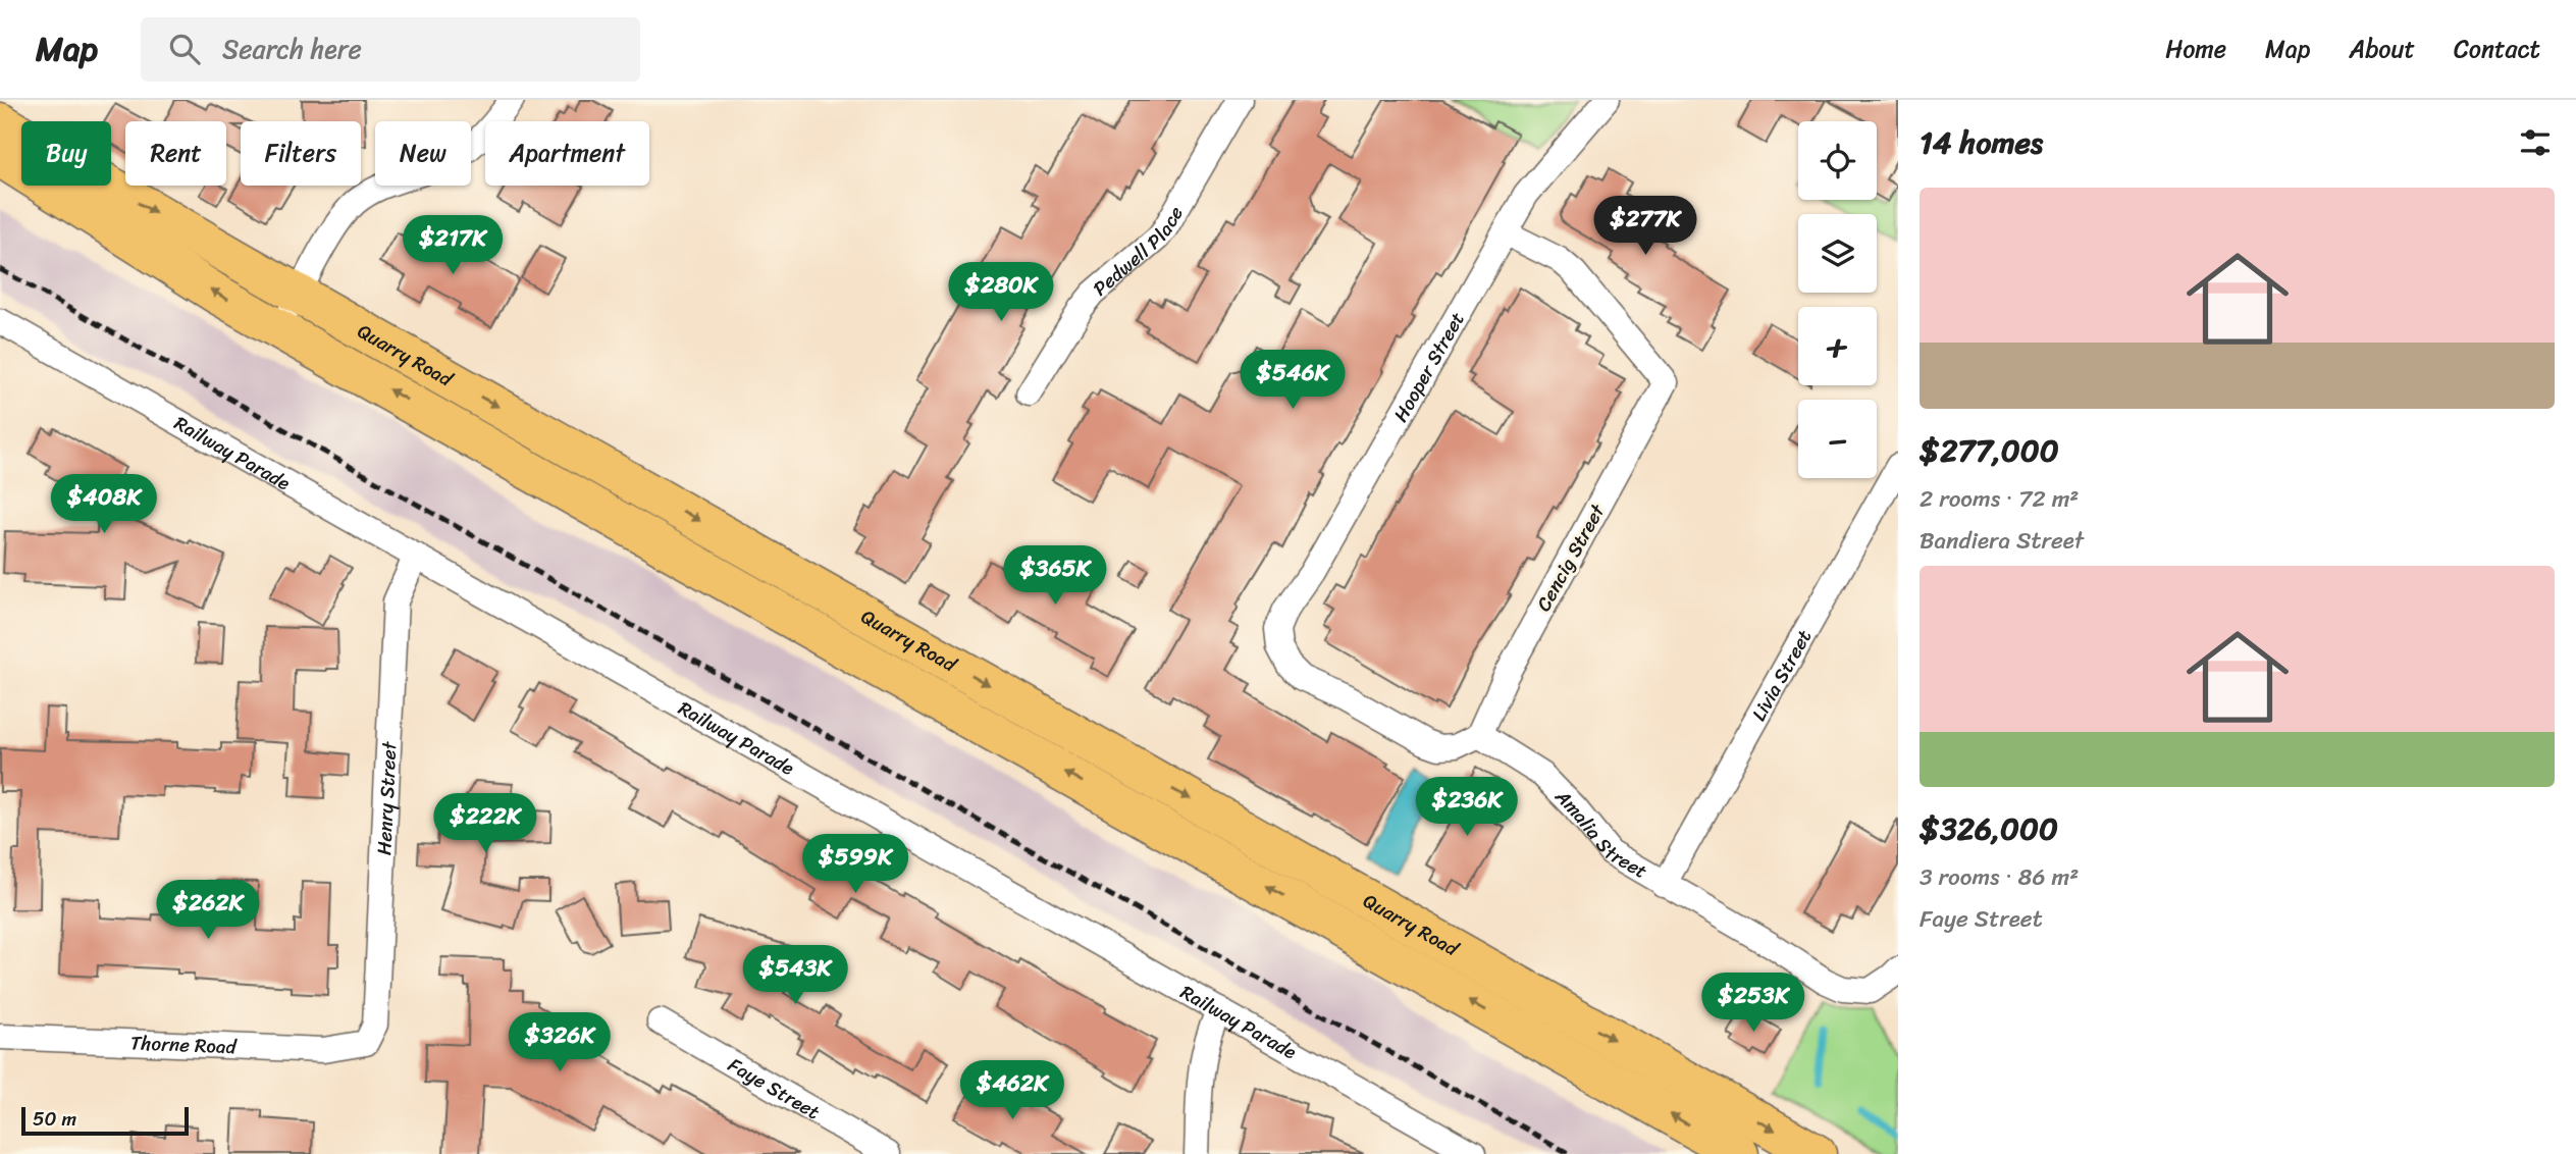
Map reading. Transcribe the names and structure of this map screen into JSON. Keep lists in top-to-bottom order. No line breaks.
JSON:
{"streets":{"main road":["Quarry Road"],"street":["Pedwell Place","Hooper Street","Railway Parade","Cencig Street","Livia Street","Henry Street","Amalia Street","Thorne Road","Faye Street"]},"crossings":[["Hooper Street","Cencig Street"],["Hooper Street","Amalia Street"],["Railway Parade","Henry Street"],["Cencig Street","Amalia Street"],["Livia Street","Amalia Street"],["Henry Street","Thorne Road"]],"scale_bar":"50 m","page":{"header":"Map","search":"Search here","nav":["Home","Map","About","Contact"],"heading":"14 homes","map_buttons":["+","−"],"chip":["Buy","Rent","Filters","New","Apartment"],"list":[{"name":"$277,000","note":"2 rooms · 72 m² · Bandiera Street"},{"name":"$326,000","note":"3 rooms · 86 m² · Faye Street"}],"price":["$277K","$217K","$280K","$546K","$408K","$365K","$236K","$222K","$599K","$262K","$543K","$253K","$326K","$462K"],"scale":"50 m"}}
